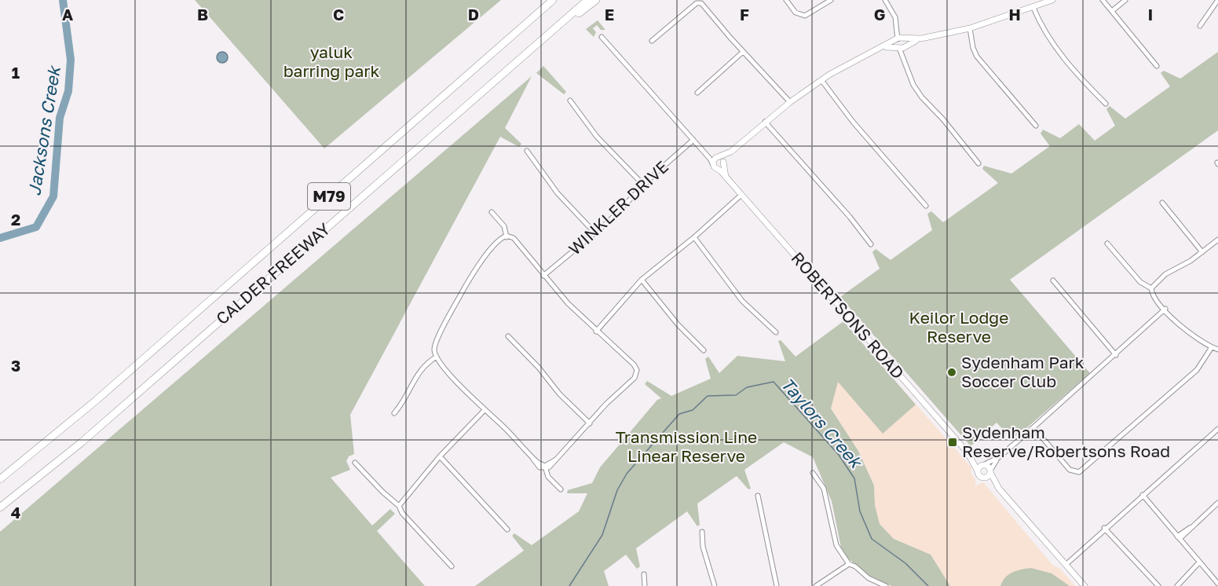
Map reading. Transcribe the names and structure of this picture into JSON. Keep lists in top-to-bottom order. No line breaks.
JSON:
{"streets":{"highway":["M79","CALDER FREEWAY"],"street":["WINKLER DRIVE","ROBERTSONS ROAD"]},"water":["Jacksons Creek","Taylors Creek"],"parks":["yaluk barring park","Keilor Lodge Reserve","Transmission Line Linear Reserve"],"places":{"other":["Sydenham Park Soccer Club"],"transit":["Sydenham Reserve/Robertsons Road"]},"grid":{"columns":["A","B","C","D","E","F","G","H","I"],"rows":["1","2","3","4"]}}
